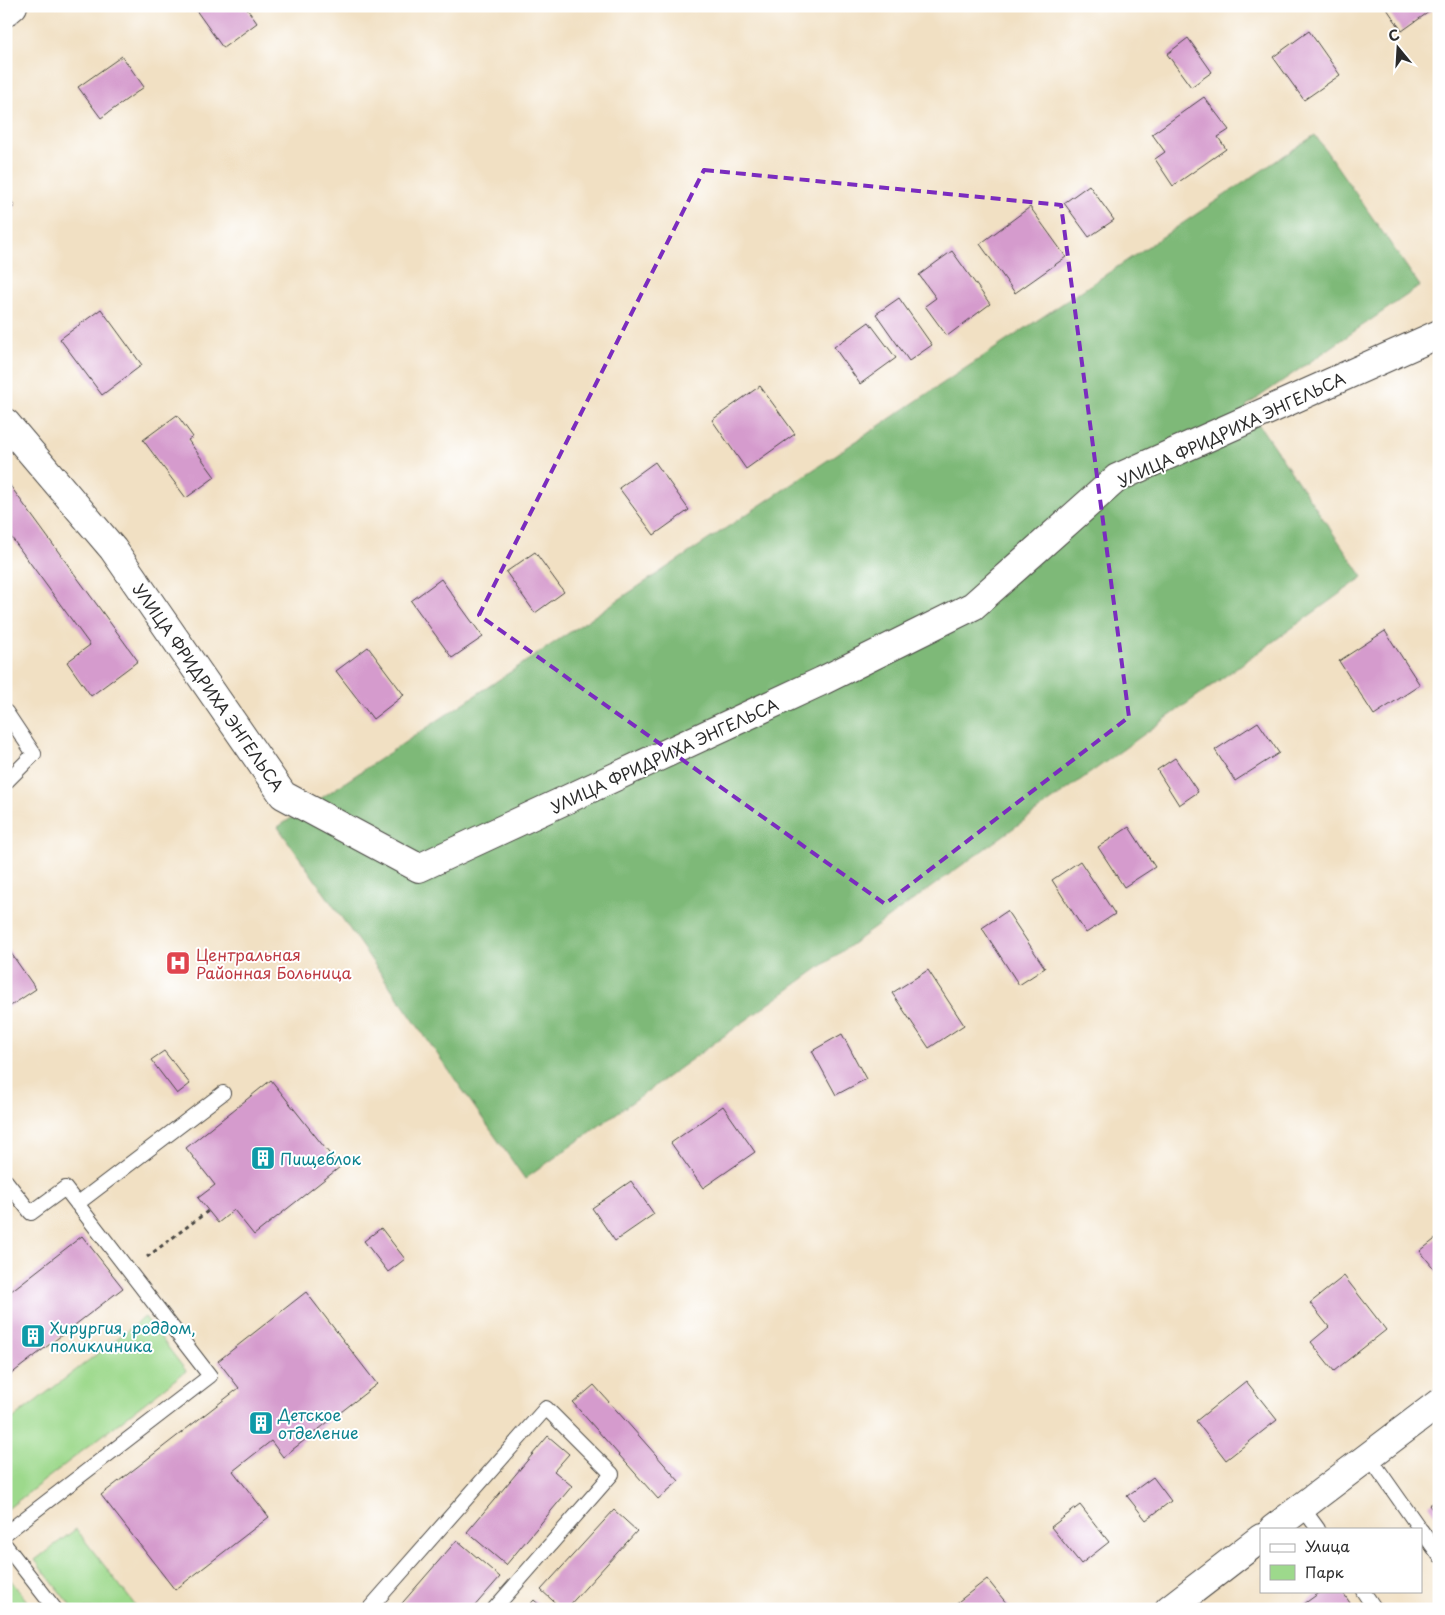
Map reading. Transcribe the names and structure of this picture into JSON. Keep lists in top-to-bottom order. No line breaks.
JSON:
{"streets":{"street":["УЛИЦА ФРИДРИХА ЭНГЕЛЬСА"]},"places":{"hospital":["Центральная Районная Больница"],"building":["Пищеблок","Хирургия, роддом, поликлиника","Детское отделение"]},"legend":["Улица","Парк"],"north":"top"}
